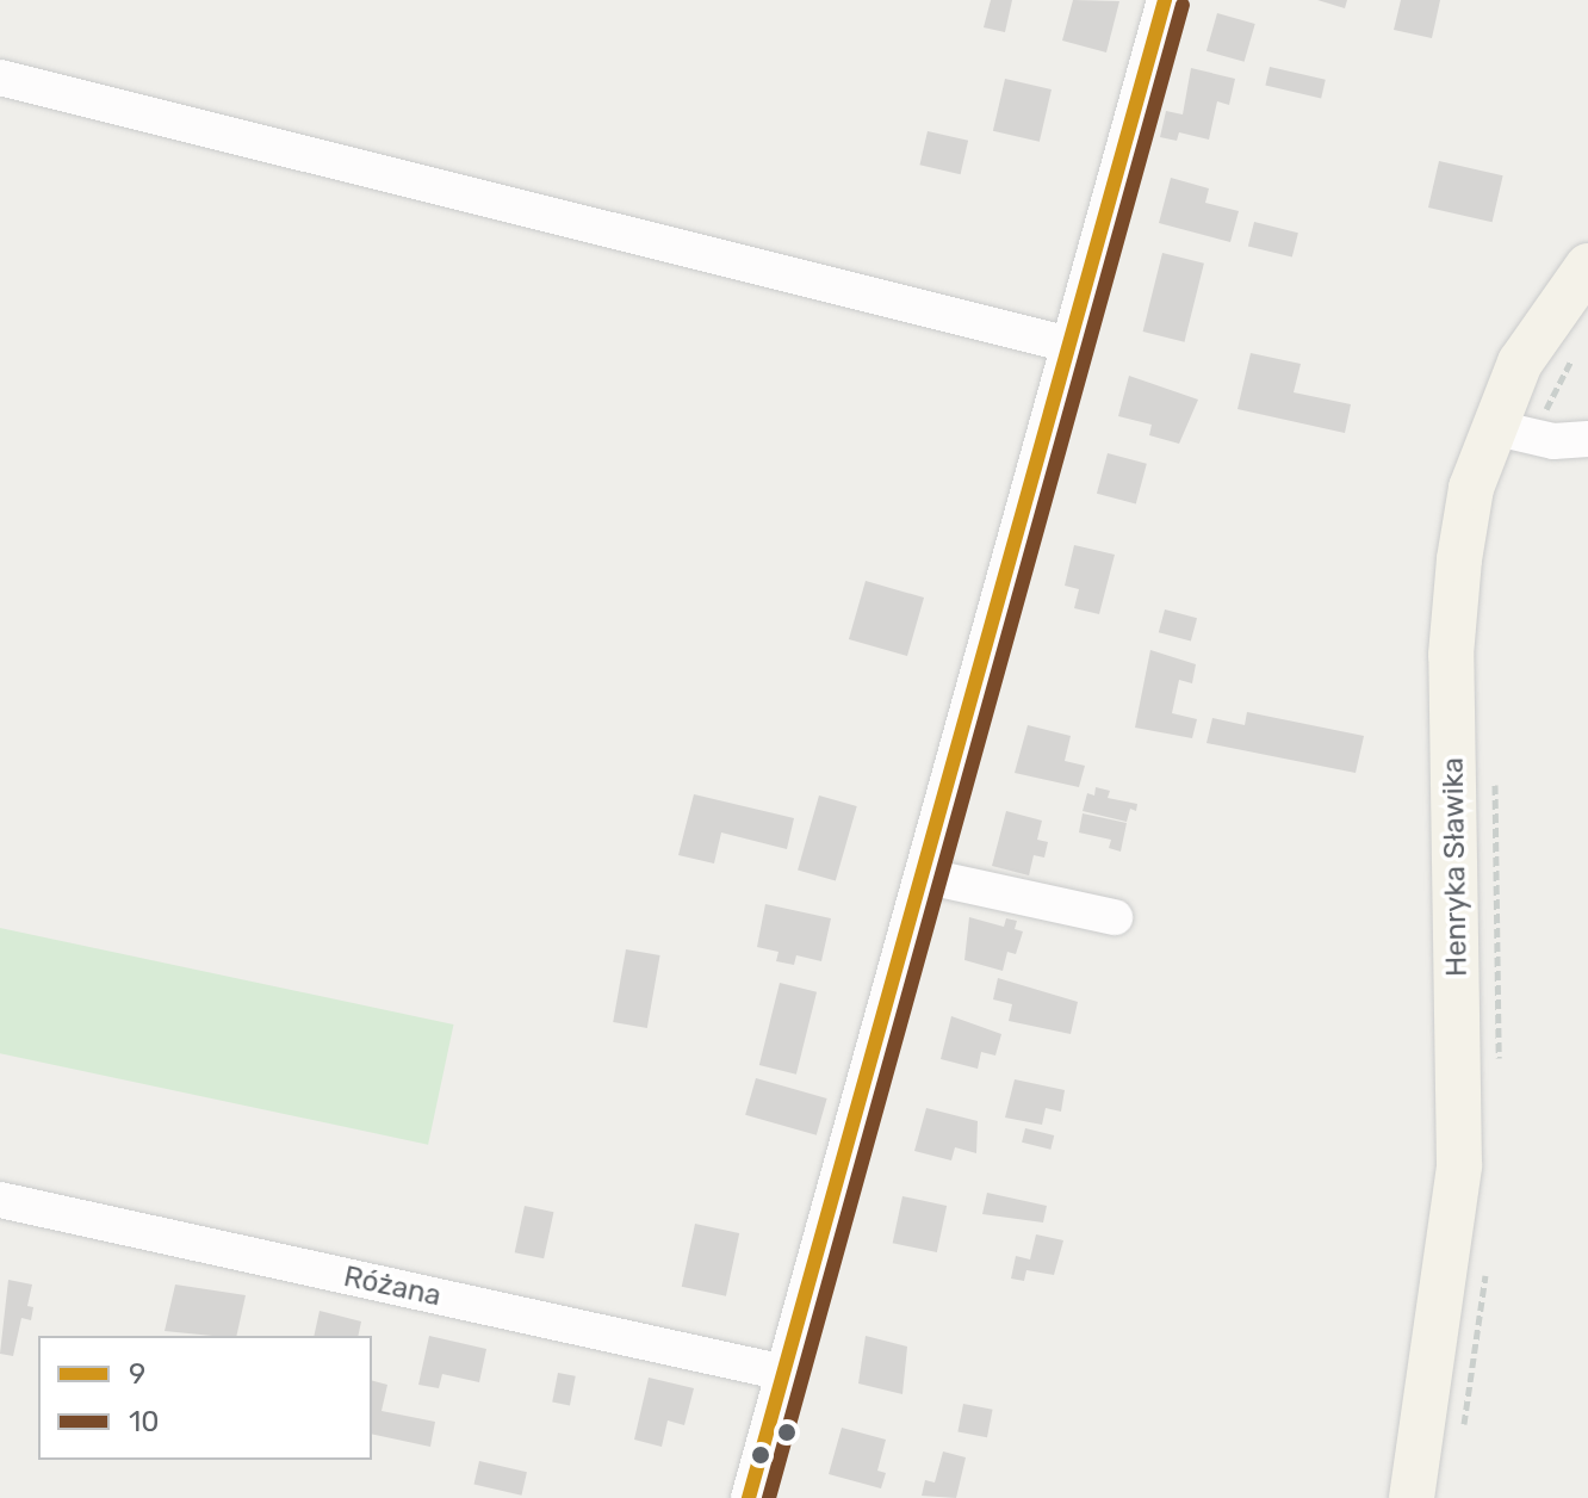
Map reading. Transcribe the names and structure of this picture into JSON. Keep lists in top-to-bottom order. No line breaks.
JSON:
{"streets":{"main road":["Henryka Sławika"],"street":["Różana"]},"lines":["transit line 9","transit line 10"],"legend":["9","10"]}
